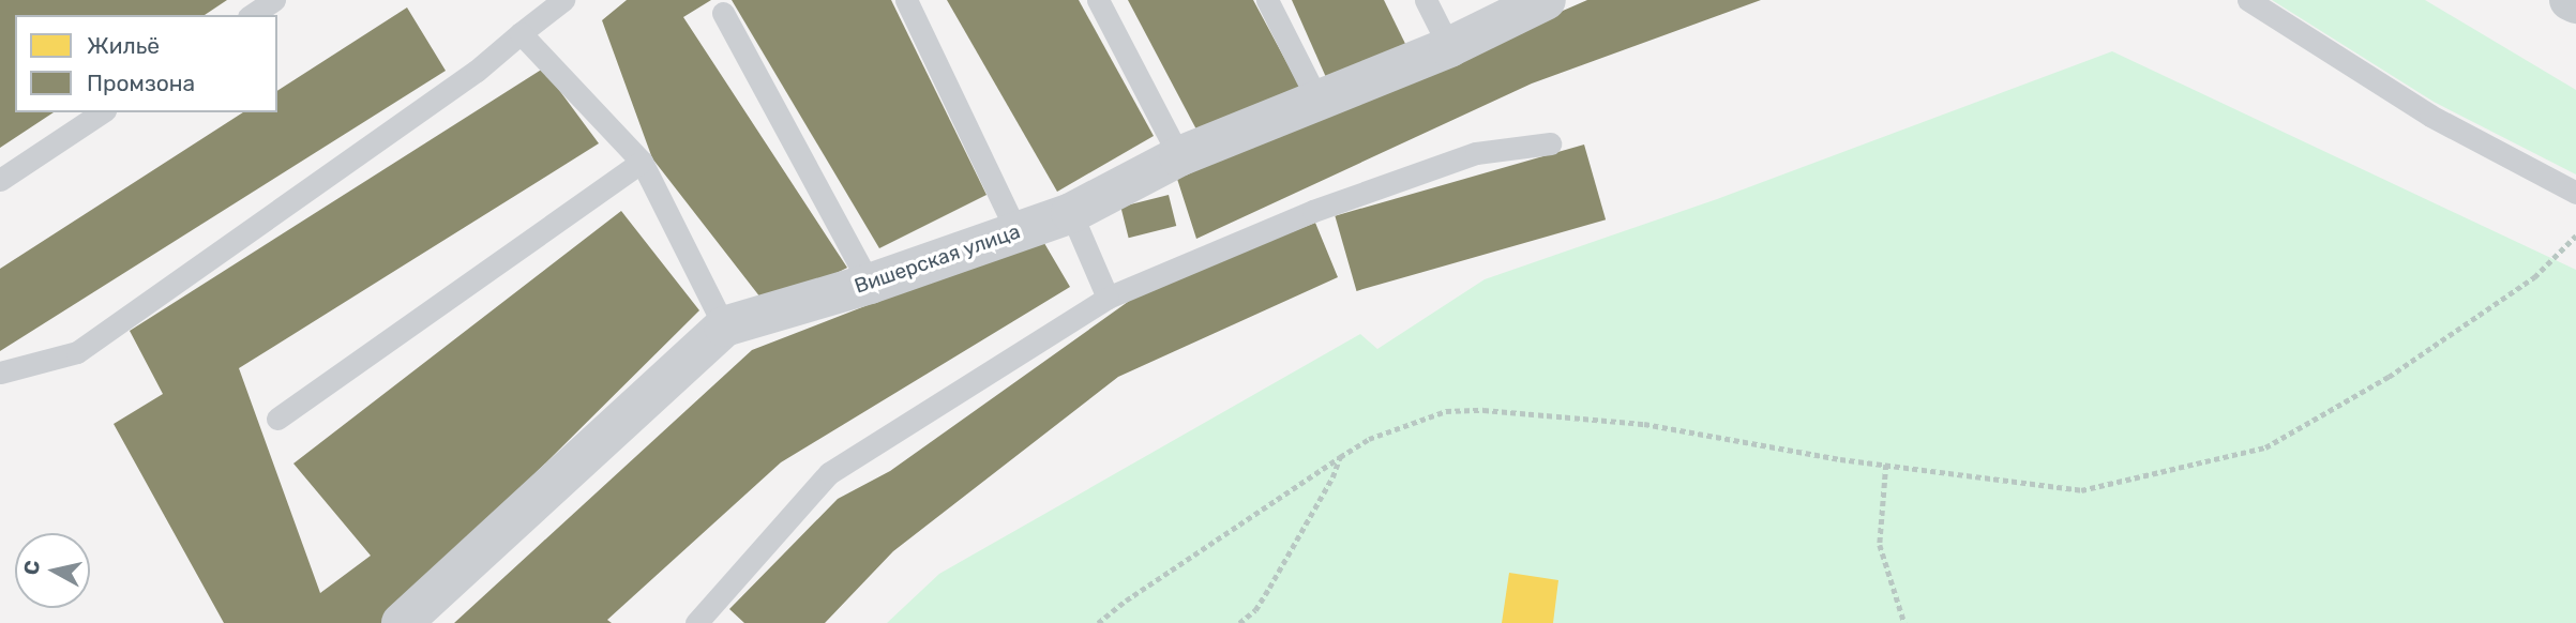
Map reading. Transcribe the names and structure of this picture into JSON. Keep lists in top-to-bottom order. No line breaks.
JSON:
{"streets":{"street":["Вишерская улица"]},"legend":["Жильё","Промзона"],"north":"left"}
